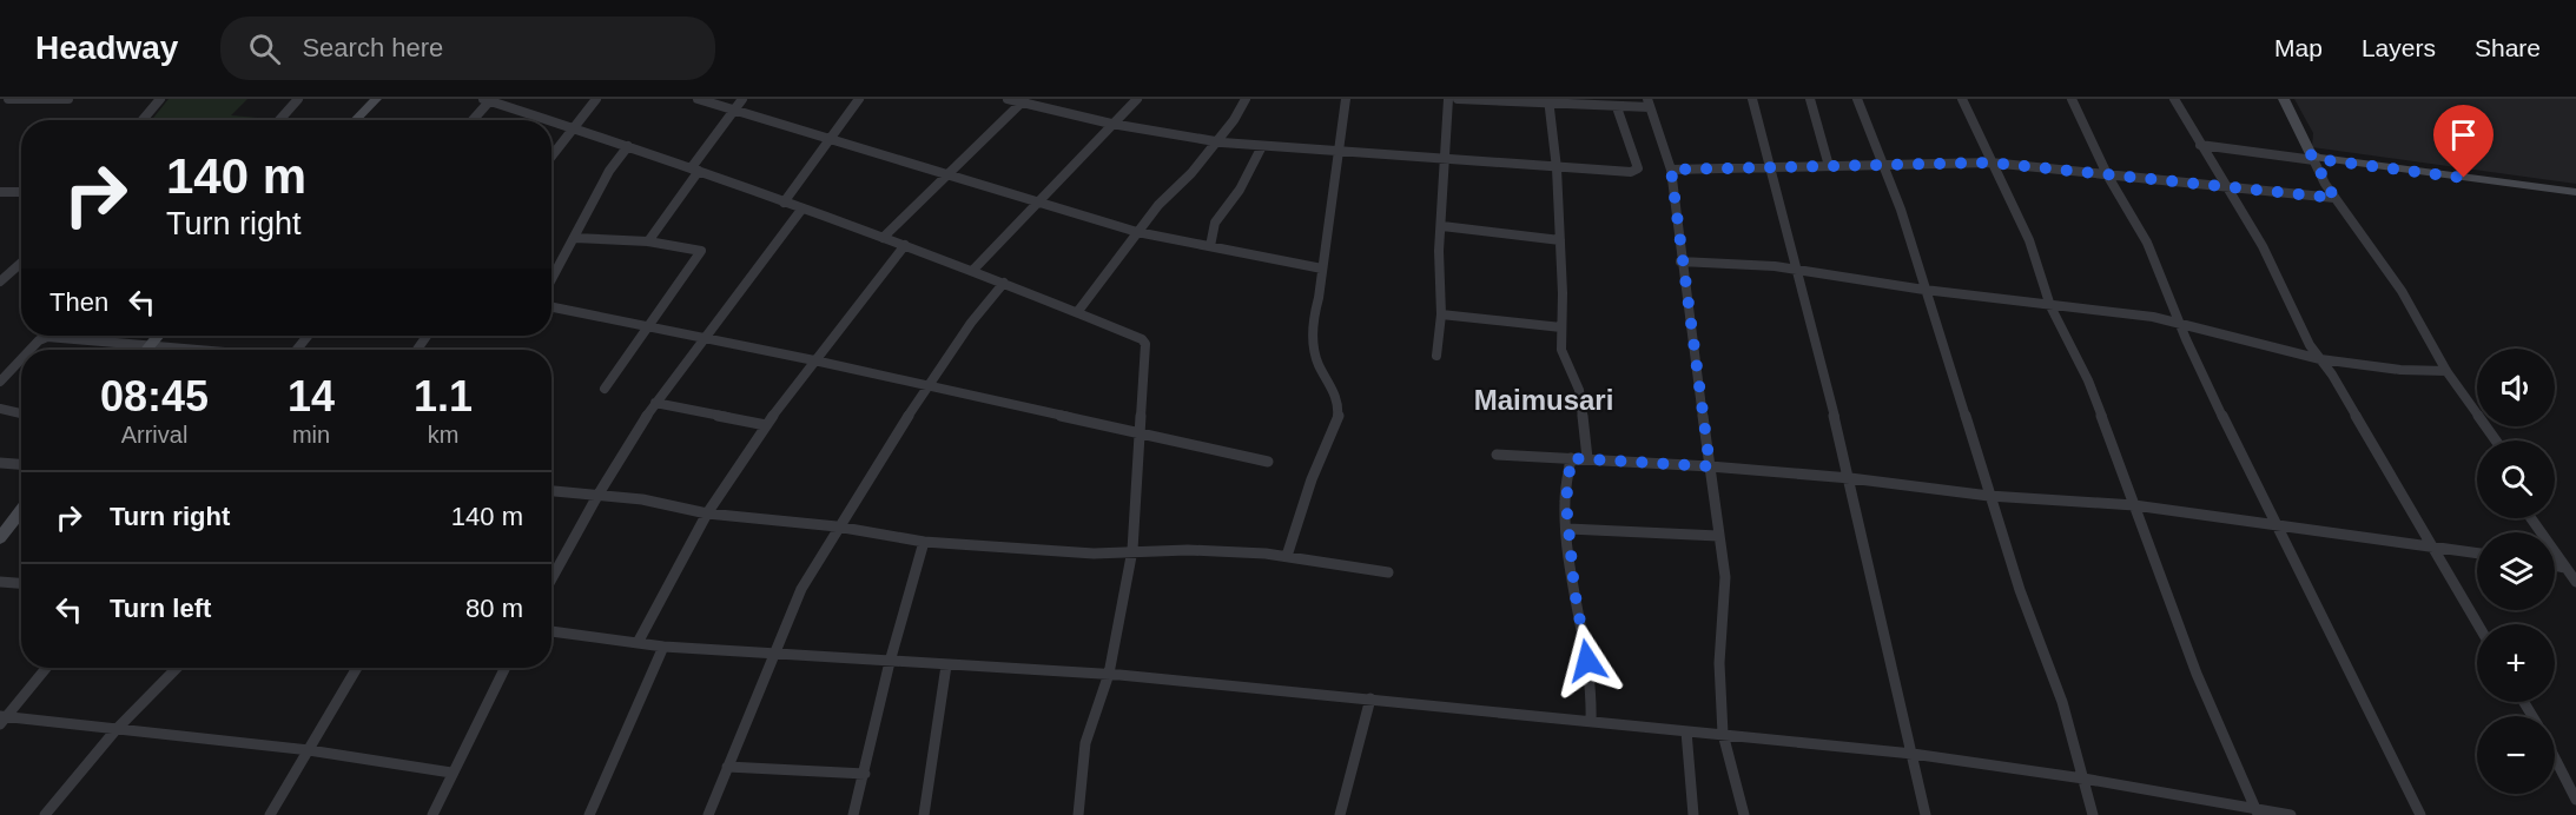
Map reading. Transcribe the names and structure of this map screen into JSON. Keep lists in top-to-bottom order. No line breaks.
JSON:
{"districts":["Maimusari"],"page":{"header":"Headway","search":"Search here","nav":["Map","Layers","Share"],"turn":["140 m","Turn right"],"then":"Then","map_buttons":["+","−"],"eta":["08:45","Arrival","14","min","1.1","km"],"list":[{"name":"Turn right","value":"140 m"},{"name":"Turn left","value":"80 m"}]}}
